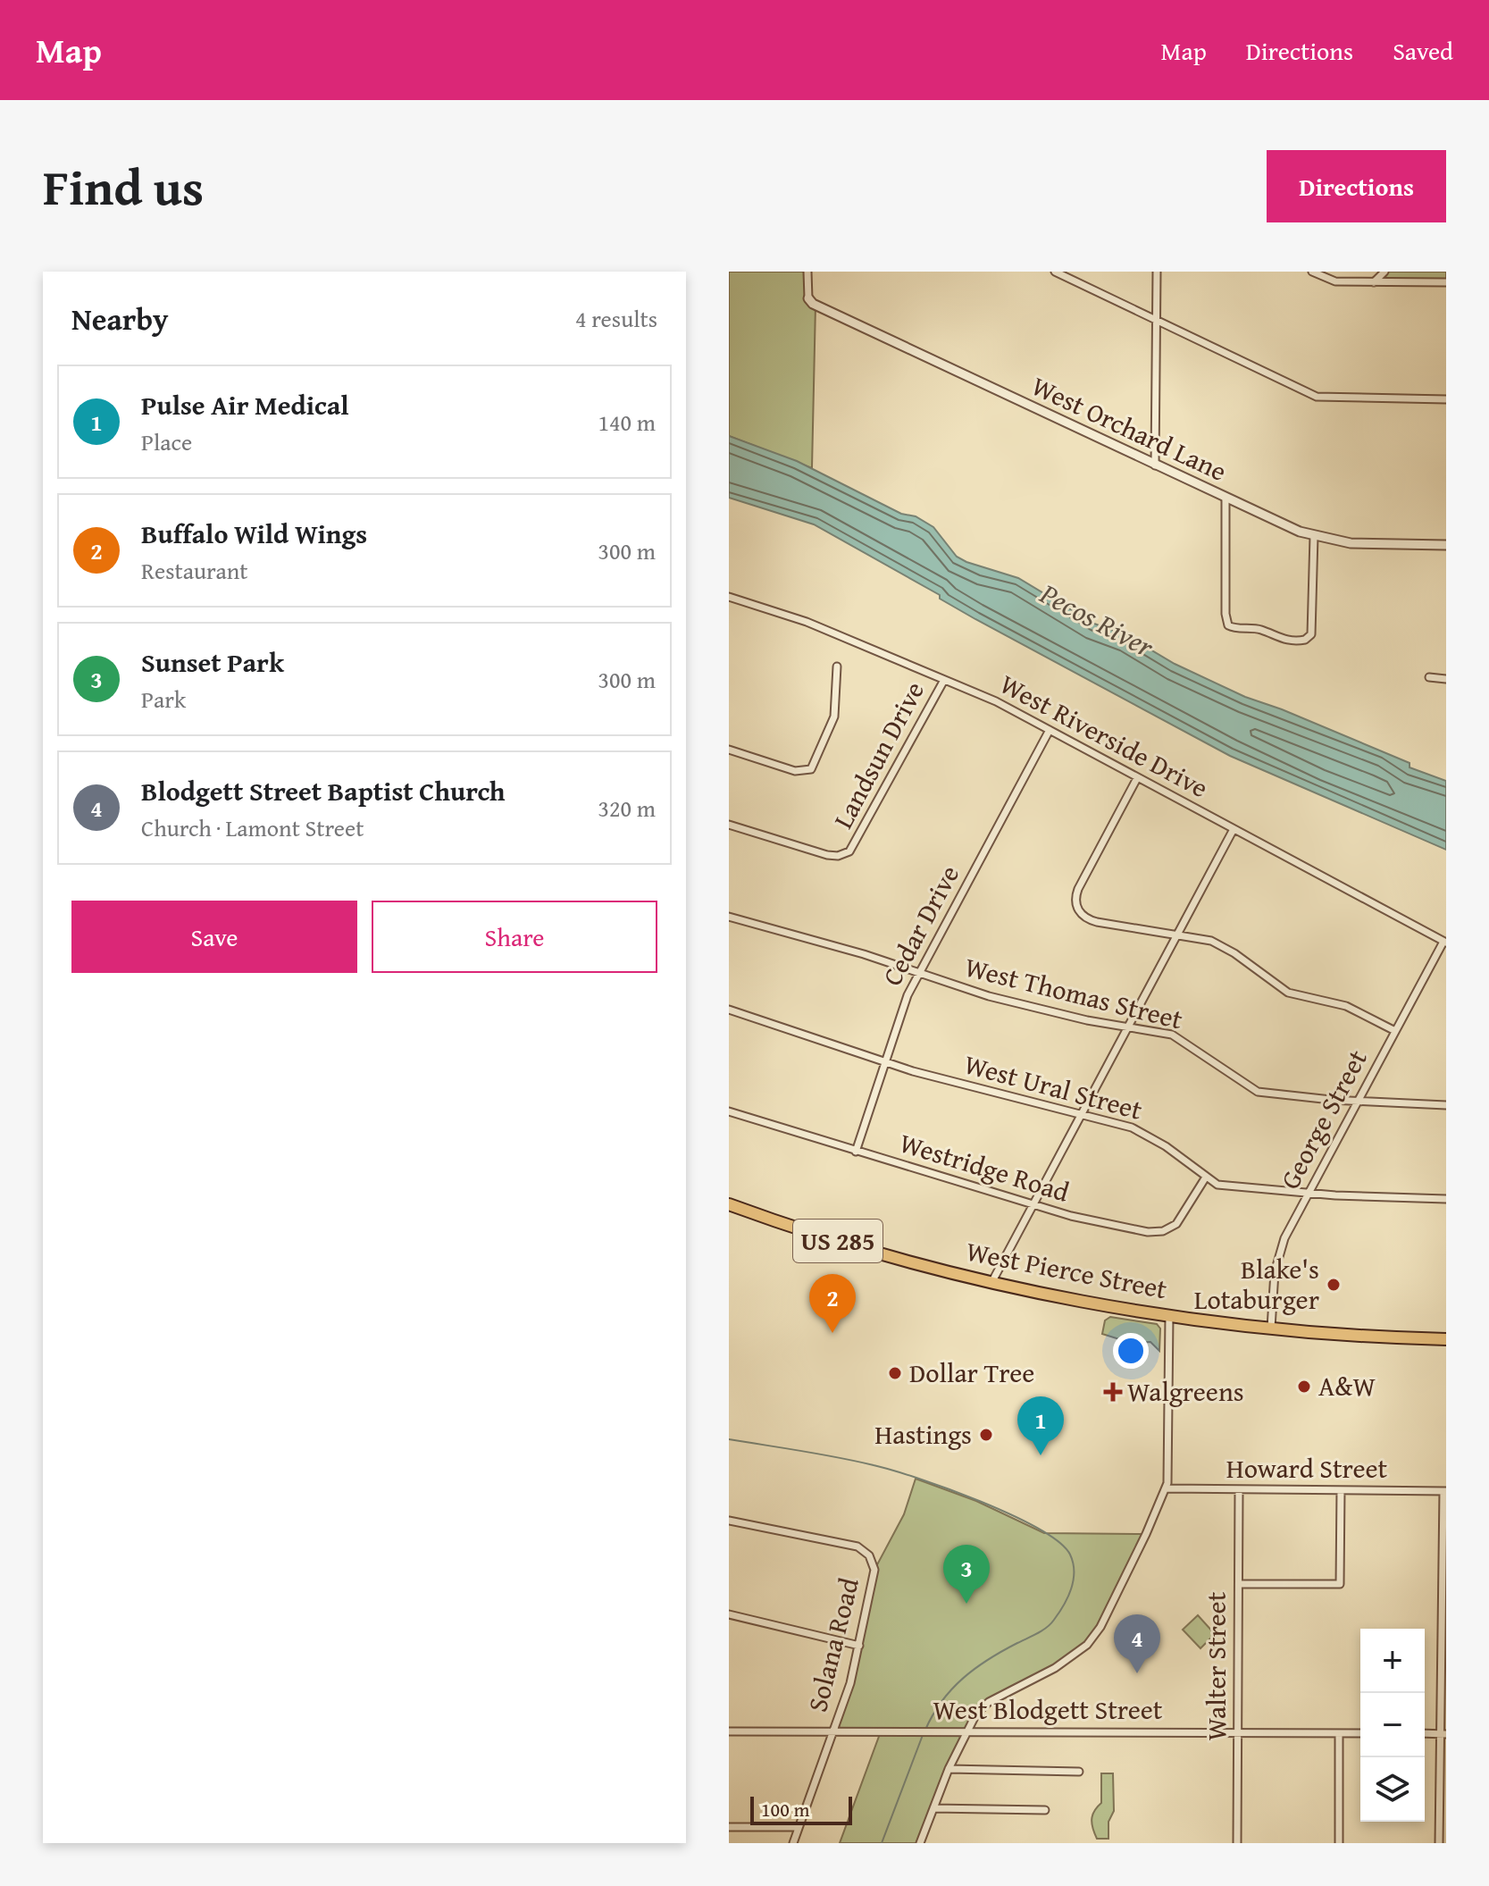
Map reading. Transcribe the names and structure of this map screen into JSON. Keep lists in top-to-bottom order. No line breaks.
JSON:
{"streets":{"highway":["US 285","West Pierce Street"],"street":["West Orchard Lane","West Riverside Drive","Landsun Drive","Cedar Drive","West Thomas Street","West Ural Street","George Street","Westridge Road","Howard Street","Solana Road","Walter Street","West Blodgett Street"]},"crossings":[["West Riverside Drive","Landsun Drive"],["West Riverside Drive","Cedar Drive"],["West Riverside Drive","George Street"],["Cedar Drive","West Thomas Street"],["Cedar Drive","West Ural Street"],["Cedar Drive","Westridge Road"],["West Thomas Street","George Street"],["West Ural Street","George Street"],["West Ural Street","Westridge Road"],["George Street","West Pierce Street"],["Howard Street","Walter Street"],["Solana Road","West Blodgett Street"],["Walter Street","West Blodgett Street"]],"water":["Pecos River"],"places":{"other":["Blake's Lotaburger","Dollar Tree","A&W","Hastings"],"health":["Walgreens"]},"scale_bar":"100 m","page":{"header":"Map","nav":["Map","Directions","Saved"],"title":"Find us","buttons":["Directions",["Save","Share"]],"heading":["Nearby","4 results"],"list":[{"mark":"1","name":"Pulse Air Medical","note":"Place","value":"140 m"},{"mark":"2","name":"Buffalo Wild Wings","note":"Restaurant","value":"300 m"},{"mark":"3","name":"Sunset Park","note":"Park","value":"300 m"},{"mark":"4","name":"Blodgett Street Baptist Church","note":"Church · Lamont Street","value":"320 m"}],"pins":["2","1","3","4"],"map_buttons":["+","−"],"scale":"100 m"}}
